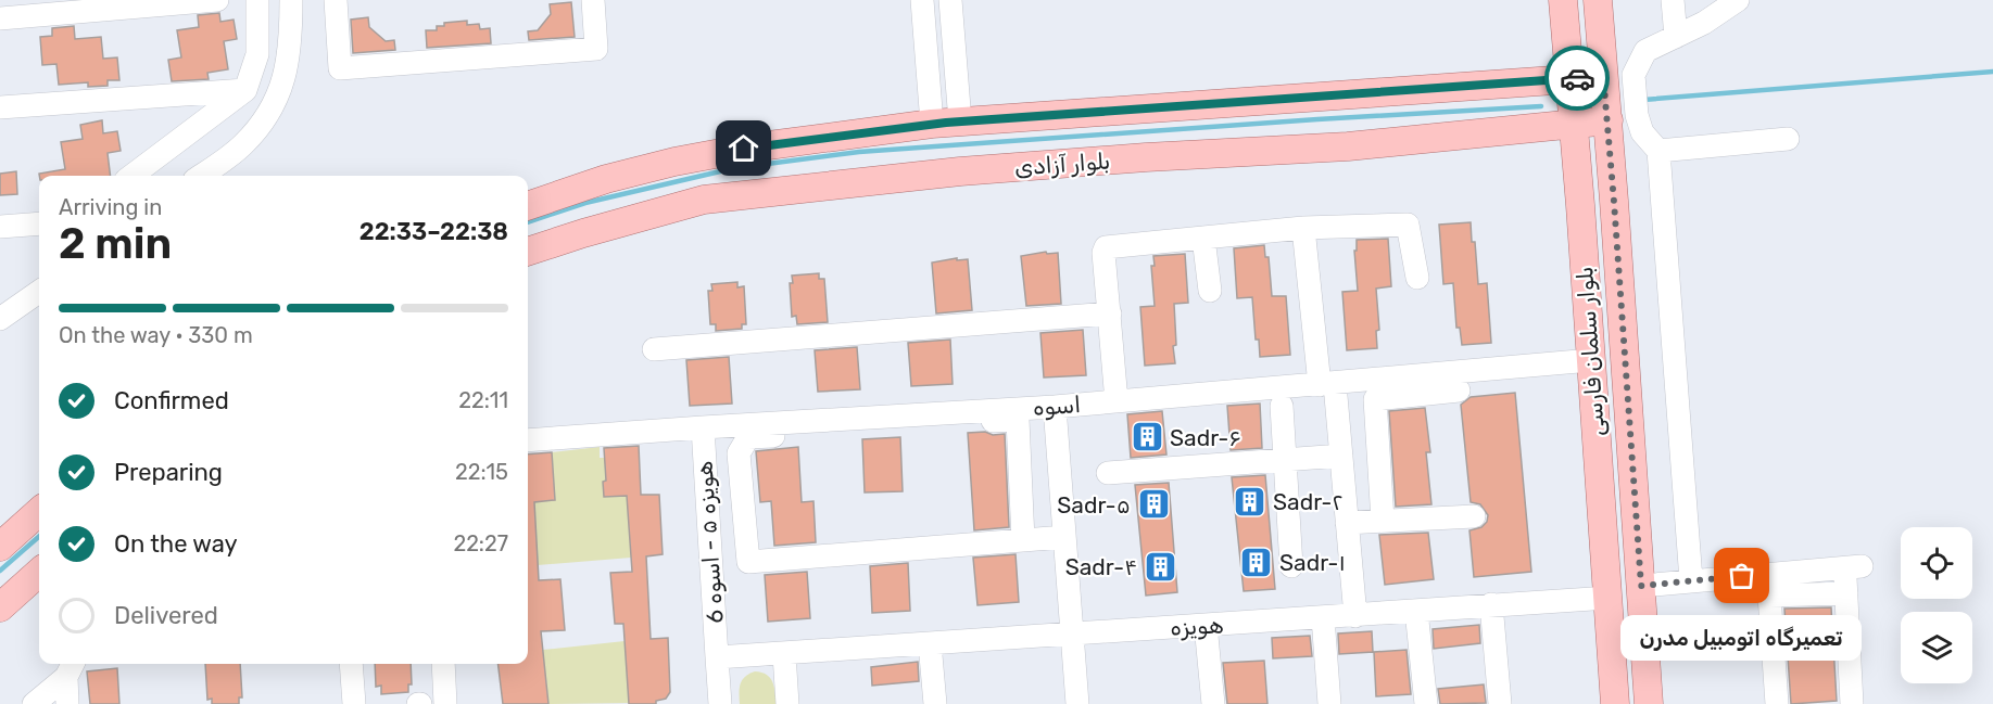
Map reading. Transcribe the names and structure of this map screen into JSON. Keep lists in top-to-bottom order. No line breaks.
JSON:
{"streets":{"main road":["بلوار آزادی","بلوار سلمان فارسی"],"street":["اسوه","هویزه ۵ - اسوه 6","هویزه"]},"crossings":[["بلوار آزادی","بلوار سلمان فارسی"],["بلوار سلمان فارسی","اسوه"],["بلوار سلمان فارسی","هویزه"],["اسوه","هویزه ۵ - اسوه 6"],["هویزه ۵ - اسوه 6","هویزه"]],"places":{"building":["Sadr-۶","Sadr-۲","Sadr-۵","Sadr-۱","Sadr-۴"],"other":["تعمیرگاه اتومبیل مدرن"]},"page":{"heading":["2 min","Arriving in","22:33–22:38"],"bar":"On the way · 330 m","list":[["Confirmed","22:11"],["Preparing","22:15"],["On the way","22:27"],"Delivered"],"bubble":"تعمیرگاه اتومبیل مدرن"}}
